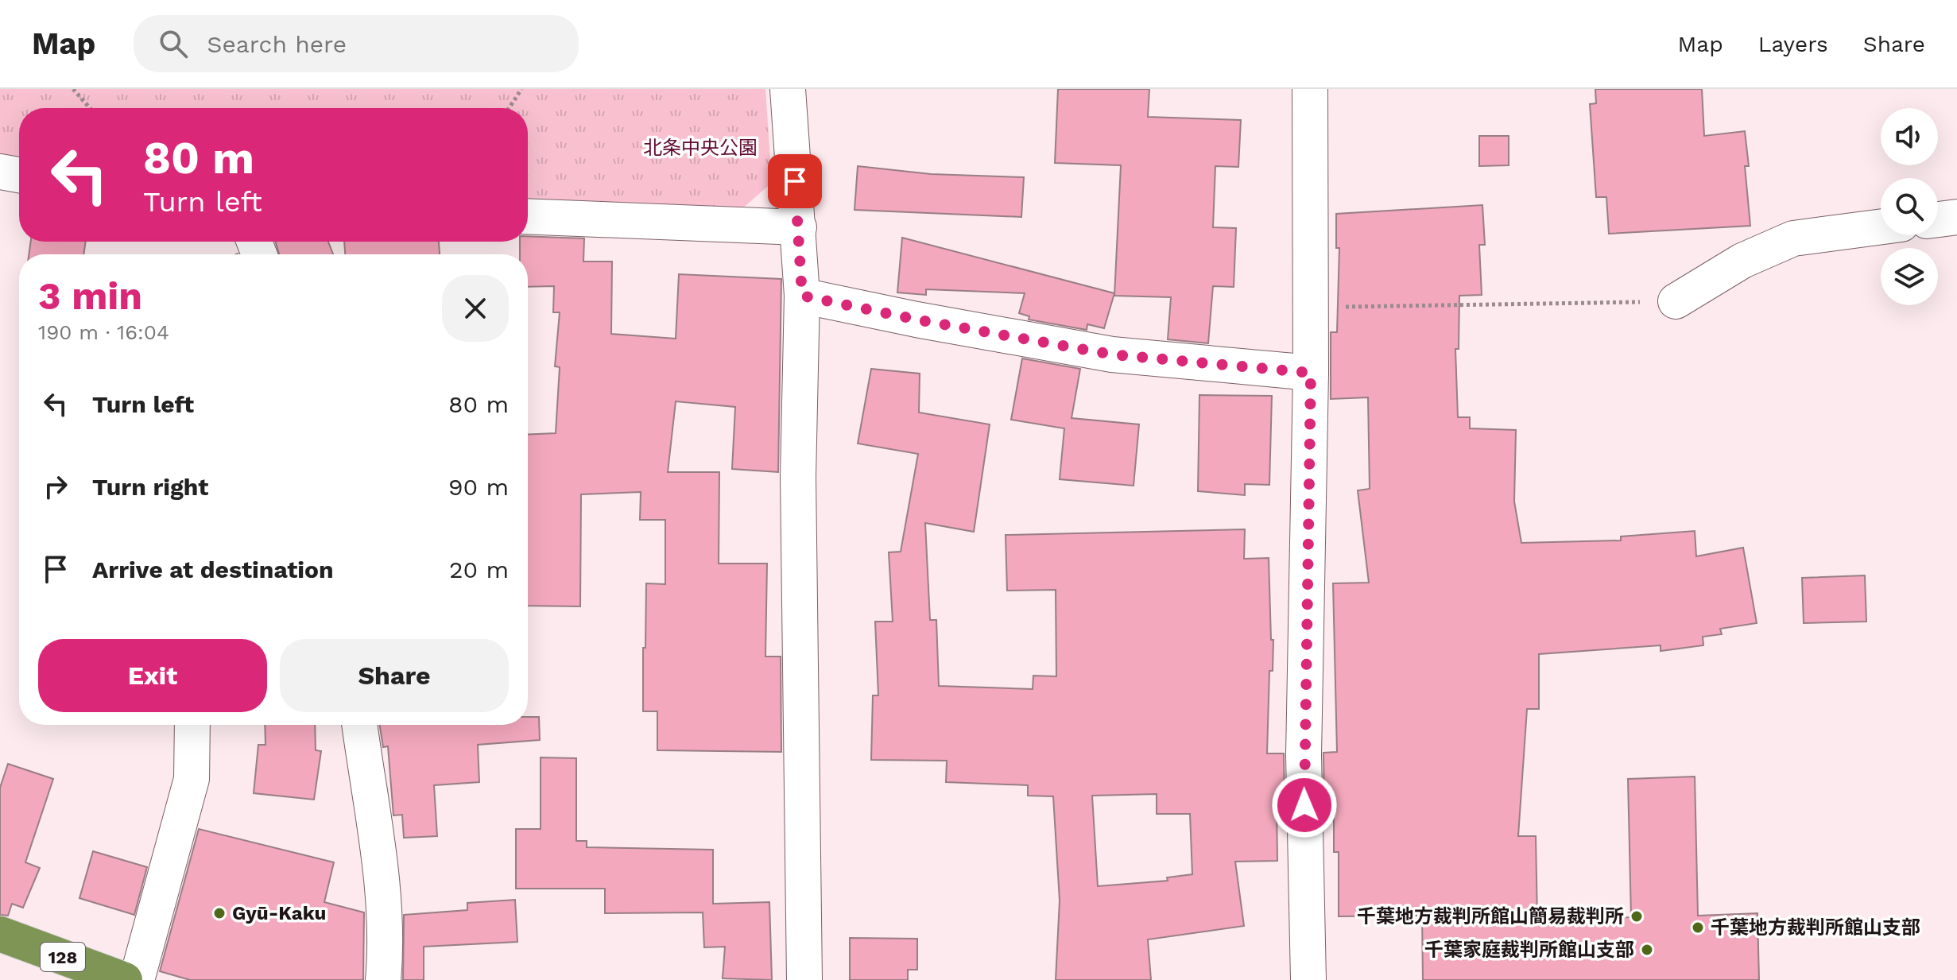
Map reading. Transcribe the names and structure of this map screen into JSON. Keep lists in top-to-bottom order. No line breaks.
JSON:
{"streets":{"highway":["128"]},"parks":["北条中央公園"],"places":["Gyū-Kaku","千葉地方裁判所館山簡易裁判所","千葉地方裁判所館山支部","千葉家庭裁判所館山支部"],"page":{"header":"Map","search":"Search here","nav":["Map","Layers","Share"],"turn":["80 m","Turn left"],"heading":["3 min","190 m · 16:04"],"list":[{"name":"Turn left","value":"80 m"},{"name":"Turn right","value":"90 m"},{"name":"Arrive at destination","value":"20 m"}],"buttons":["Exit","Share"]}}
